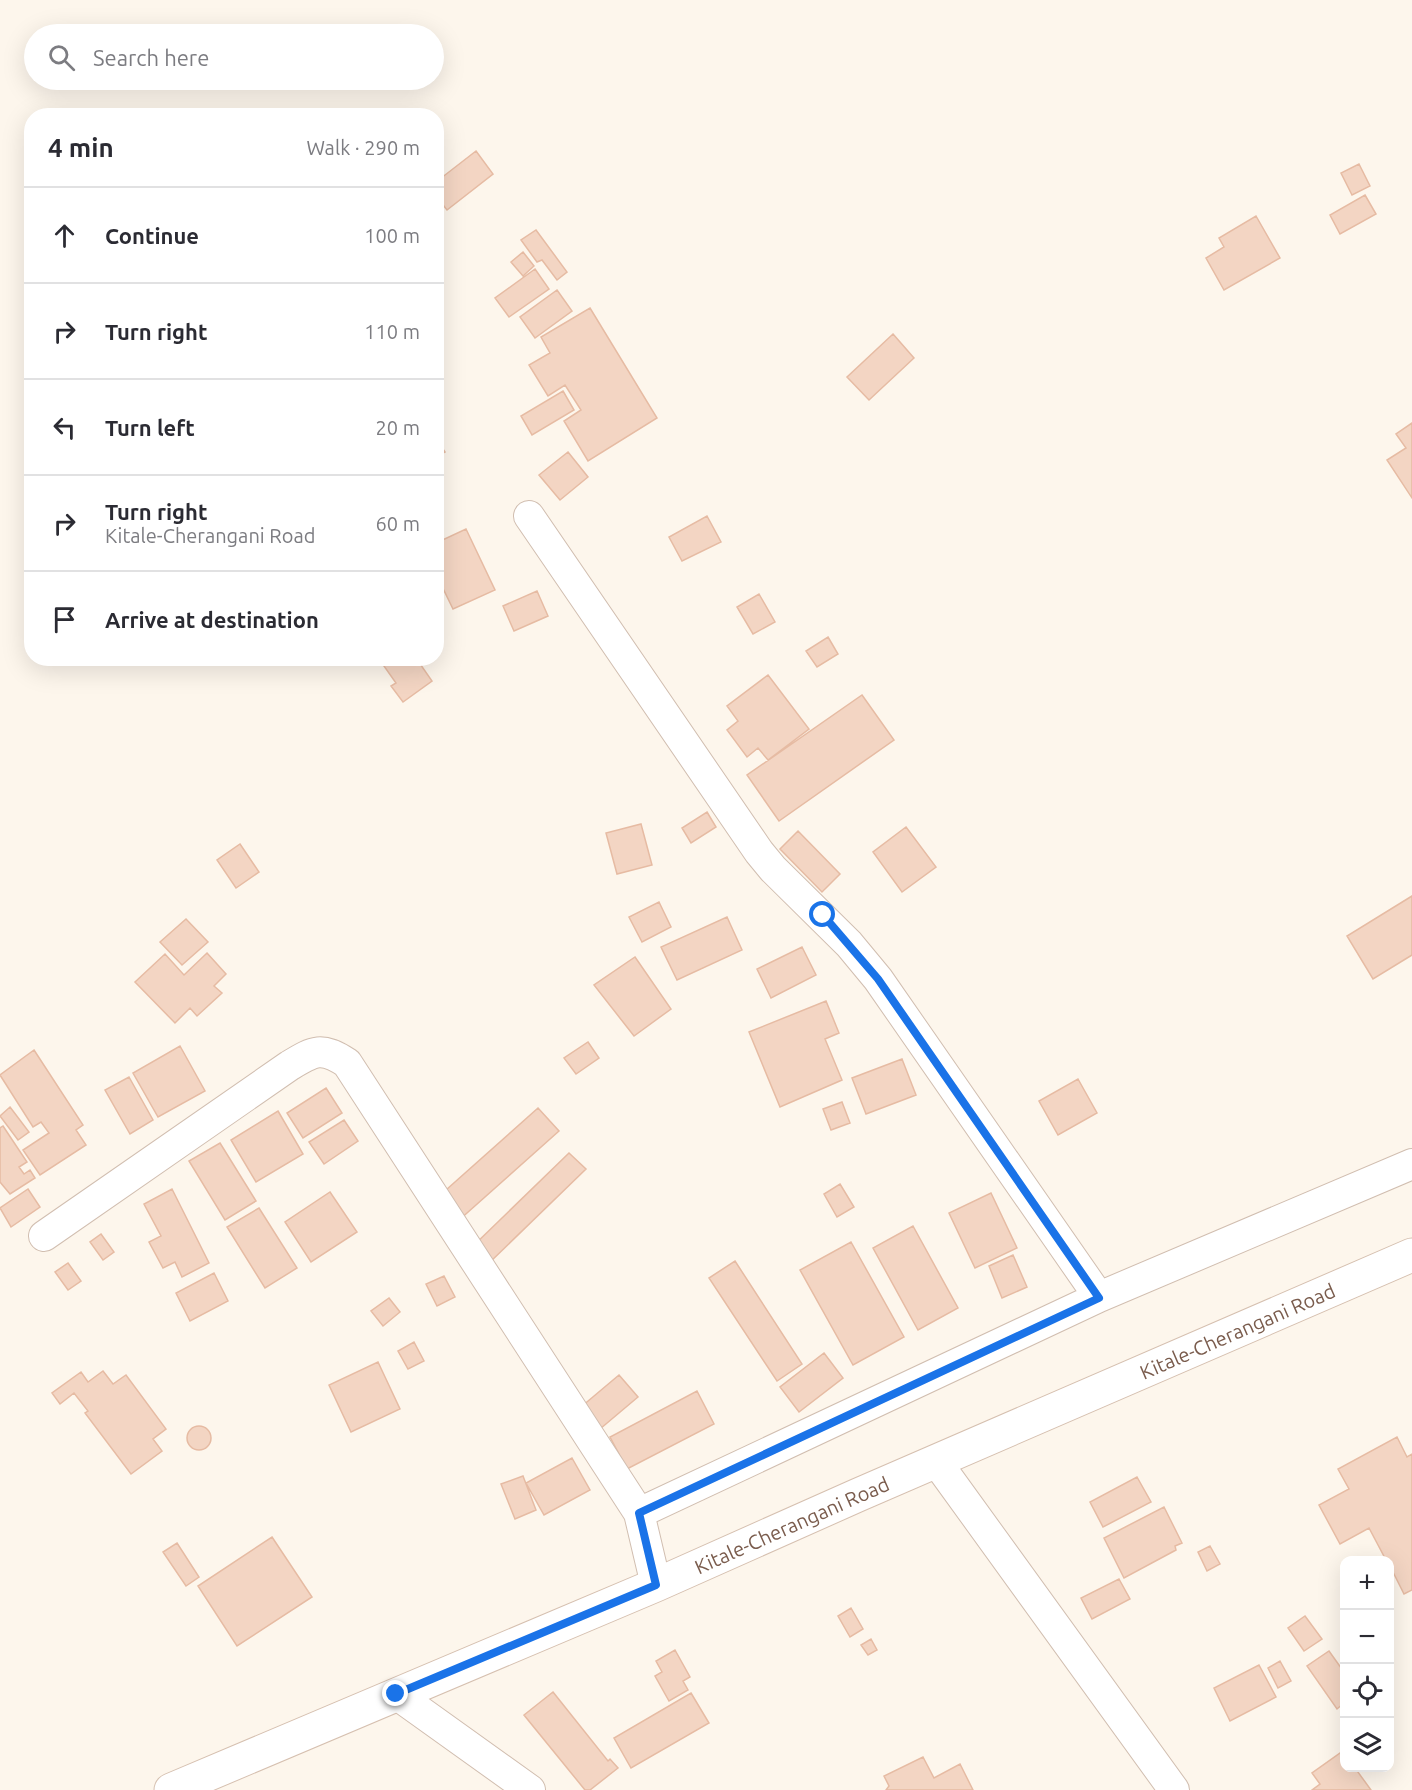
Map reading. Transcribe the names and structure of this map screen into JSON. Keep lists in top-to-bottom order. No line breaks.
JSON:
{"streets":{"main road":["Kitale-Cherangani Road"]},"page":{"search":"Search here","heading":["4 min","Walk · 290 m"],"list":[["Continue","100 m"],["Turn right","110 m"],["Turn left","20 m"],["Turn right","Kitale-Cherangani Road","60 m"],"Arrive at destination"],"map_buttons":["+","−"]}}
